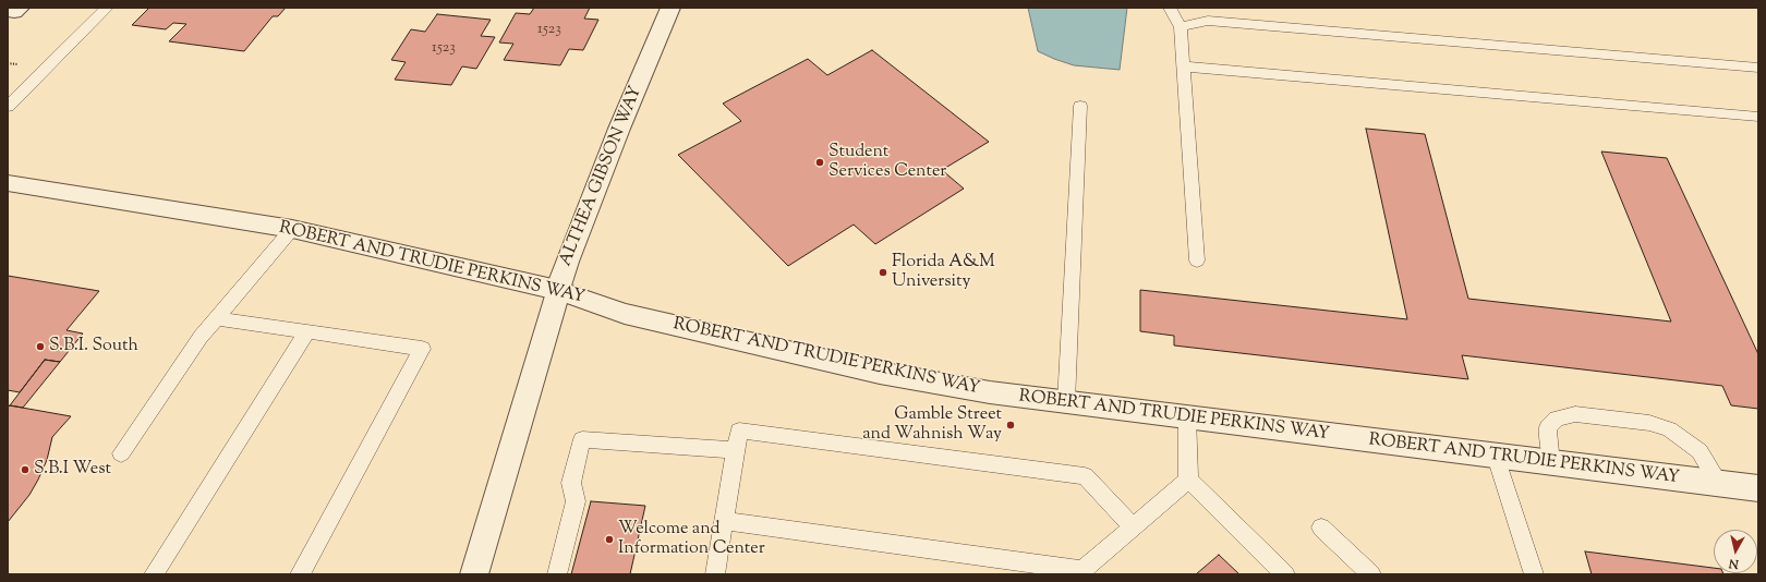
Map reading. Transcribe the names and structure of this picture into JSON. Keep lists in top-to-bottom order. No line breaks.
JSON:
{"streets":{"street":["ALTHEA GIBSON WAY","ROBERT AND TRUDIE PERKINS WAY"]},"crossings":[["ALTHEA GIBSON WAY","ROBERT AND TRUDIE PERKINS WAY"]],"places":["Student Services Center","Florida A&M University","S.B.I. South","Gamble Street and Wahnish Way","S.B.I West","Welcome and Information Center"],"house_numbers":["1523","1523"],"north":"bottom"}
